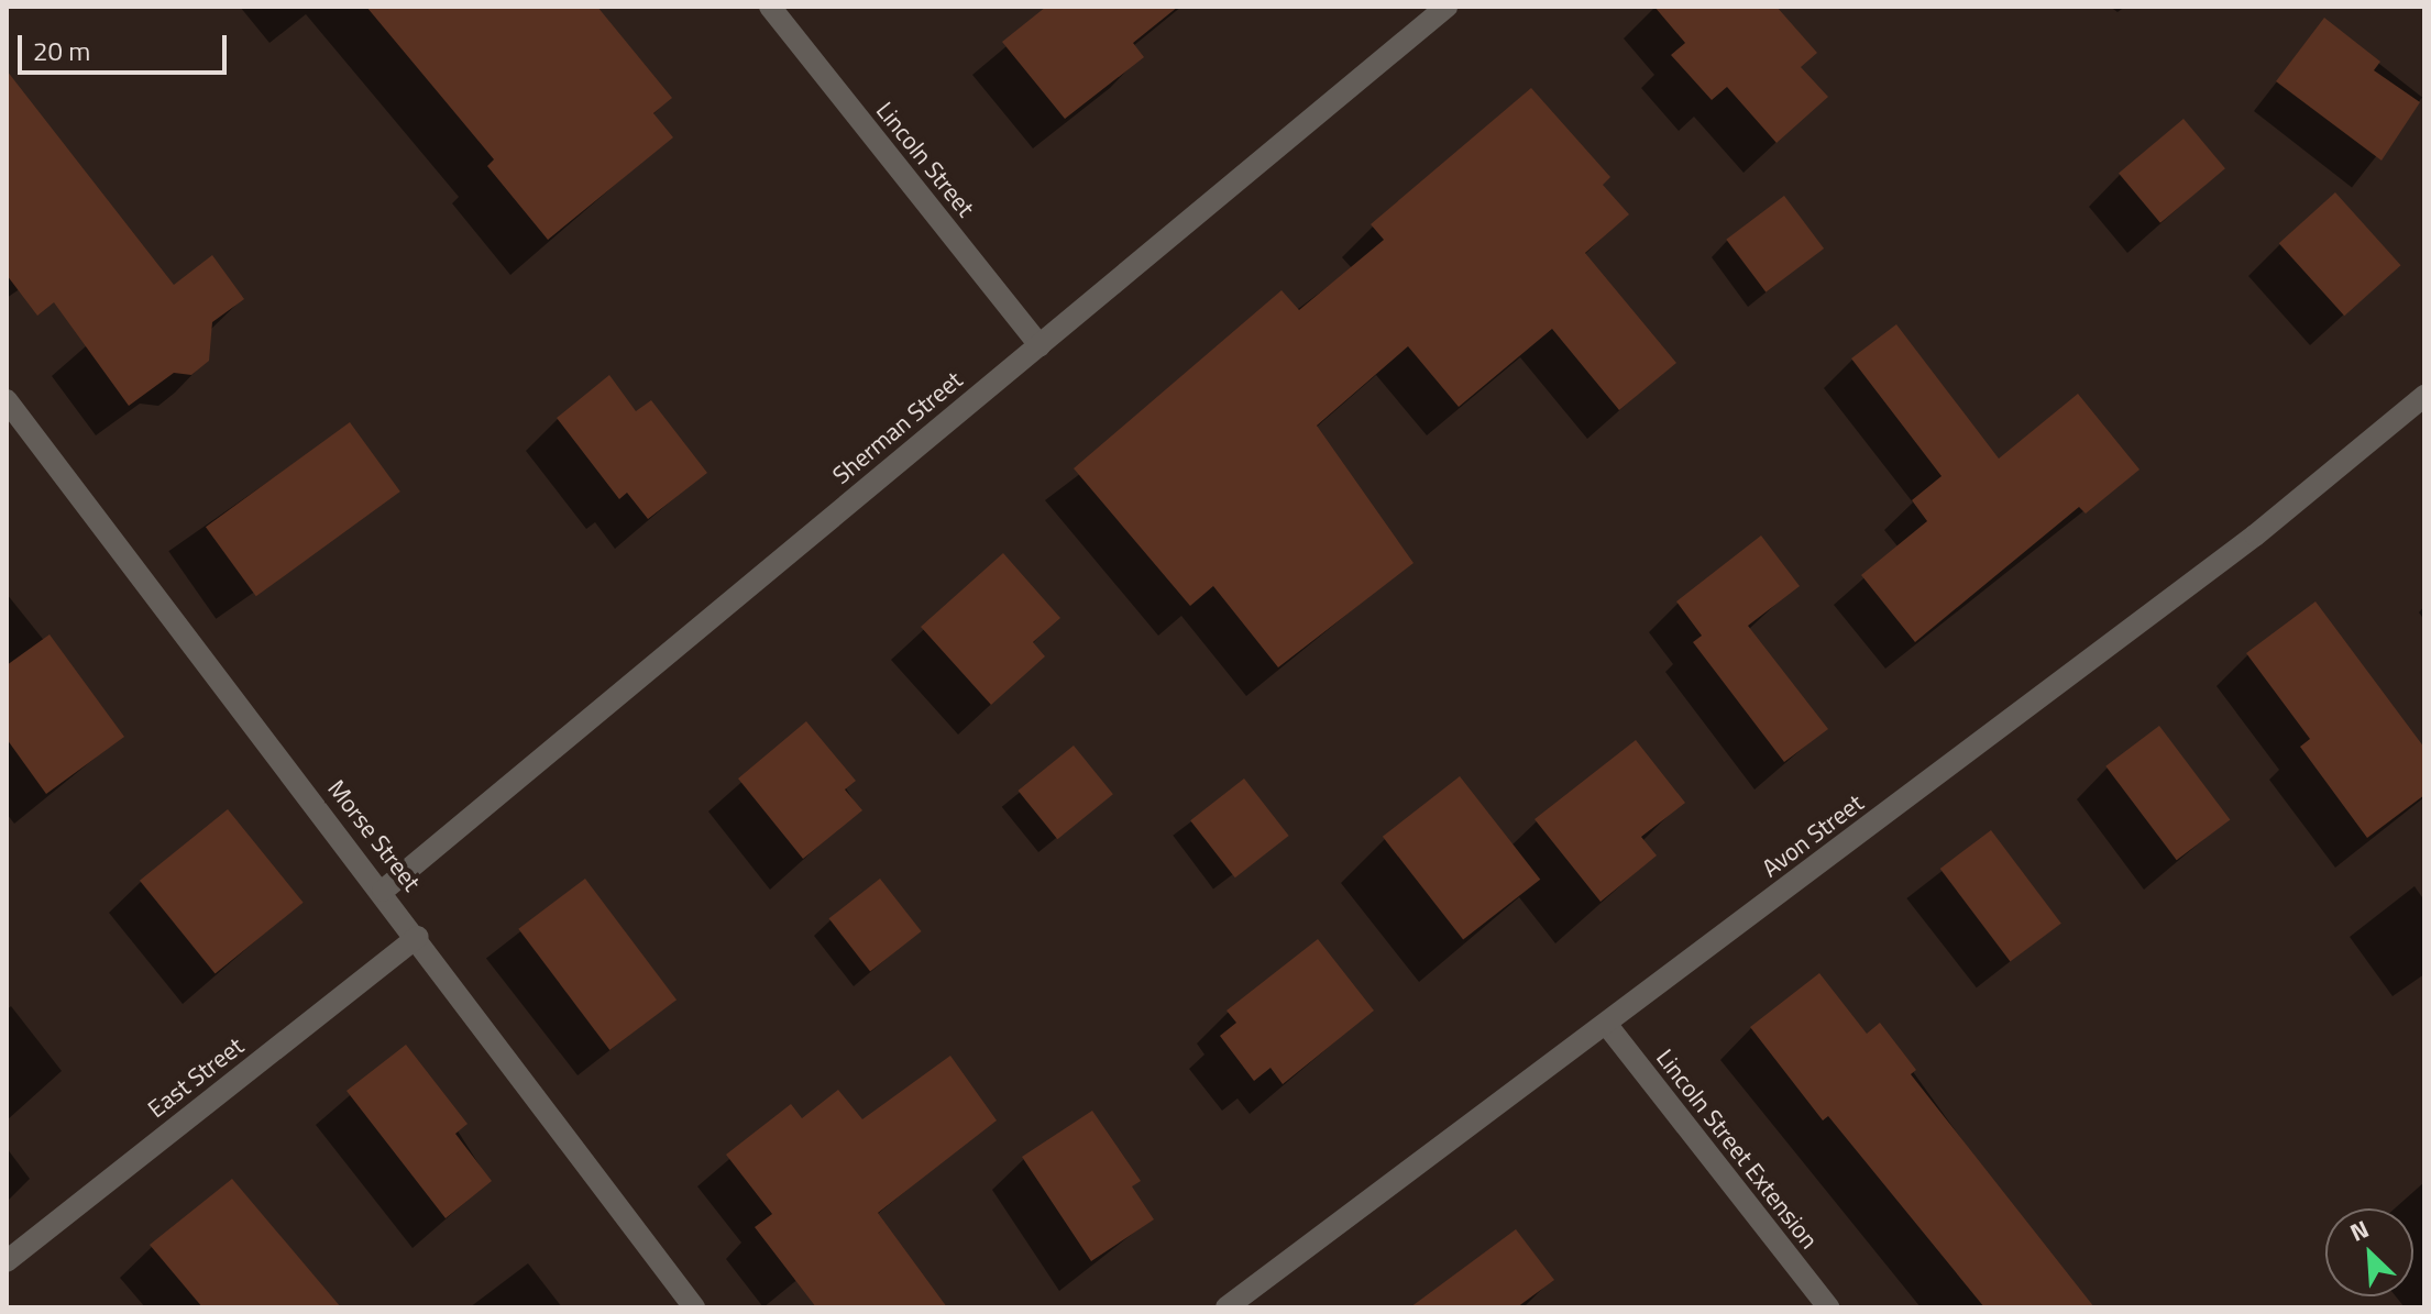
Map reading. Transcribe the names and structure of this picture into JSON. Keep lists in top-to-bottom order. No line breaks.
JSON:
{"streets":{"street":["Lincoln Street","Sherman Street","Morse Street","Avon Street","East Street","Lincoln Street Extension"]},"crossings":[["Lincoln Street","Sherman Street"],["Sherman Street","Morse Street"],["Morse Street","East Street"],["Avon Street","Lincoln Street Extension"]],"scale_bar":"20 m","north":"top left"}
